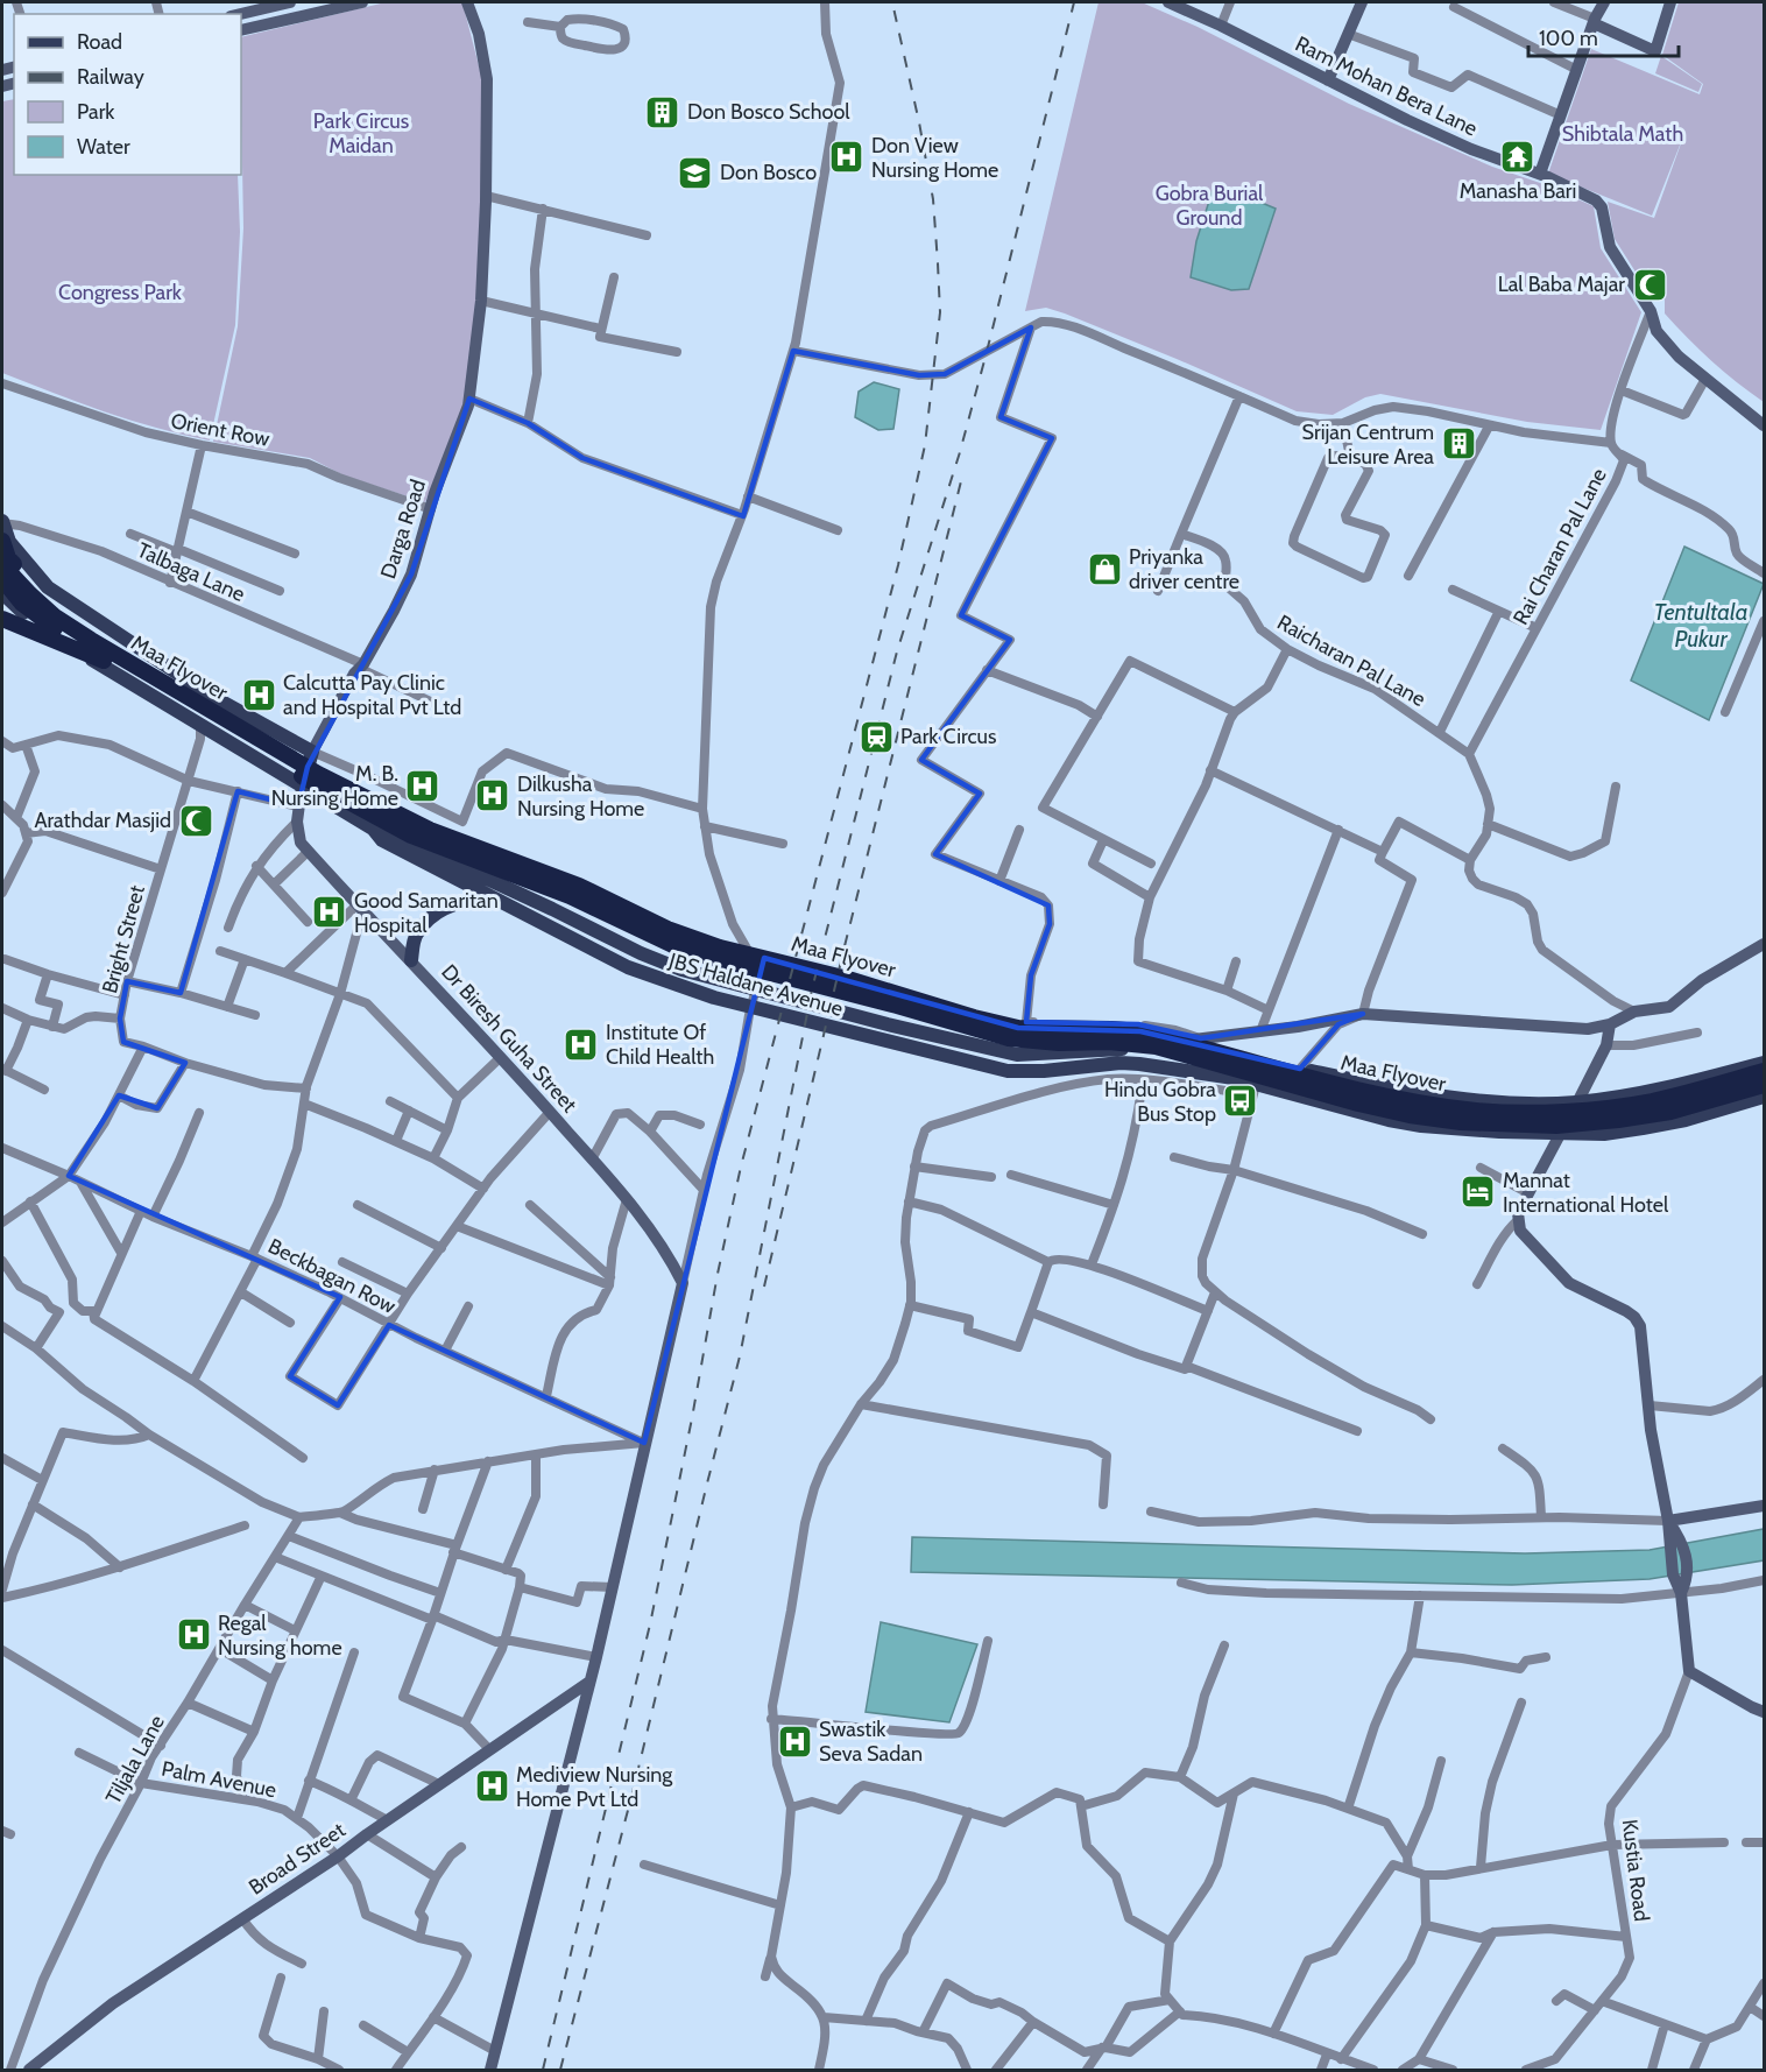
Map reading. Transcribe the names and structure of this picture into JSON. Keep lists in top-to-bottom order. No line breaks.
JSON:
{"streets":{"highway":["Maa Flyover"],"main road":["JBS Haldane Avenue"],"street":["Ram Mohan Bera Lane","Orient Row","Darga Road","Rai Charan Pal Lane","Talbaga Lane","Raicharan Pal Lane","Bright Street","Dr Biresh Guha Street","Beckbagan Row","Tiljala Lane","Palm Avenue","Broad Street","Kustia Road"]},"crossings":[["Ram Mohan Bera Lane","Rai Charan Pal Lane"],["Orient Row","Darga Road"],["Darga Road","Talbaga Lane"],["Darga Road","Maa Flyover"],["Rai Charan Pal Lane","Raicharan Pal Lane"],["Talbaga Lane","Maa Flyover"],["Bright Street","JBS Haldane Avenue"],["JBS Haldane Avenue","Dr Biresh Guha Street"],["Tiljala Lane","Palm Avenue"],["Palm Avenue","Broad Street"]],"water":["Tentultala Pukur"],"parks":["Park Circus Maidan","Shibtala Math","Gobra Burial Ground","Congress Park"],"places":{"building":["Don Bosco School","Srijan Centrum Leisure Area"],"hospital":["Don View Nursing Home","Calcutta Pay Clinic and Hospital Pvt Ltd","M. B. Nursing Home","Dilkusha Nursing Home","Good Samaritan Hospital","Institute Of Child Health","Regal Nursing home","Swastik Seva Sadan","Mediview Nursing Home Pvt Ltd"],"temple":["Manasha Bari"],"school or university":["Don Bosco"],"mosque":["Lal Baba Majar","Arathdar Masjid"],"shop":["Priyanka driver centre"],"station":["Park Circus"],"bus stop":["Hindu Gobra Bus Stop"],"hotel":["Mannat International Hotel"]},"legend":["Road","Railway","Park","Water"],"scale_bar":"100 m"}
